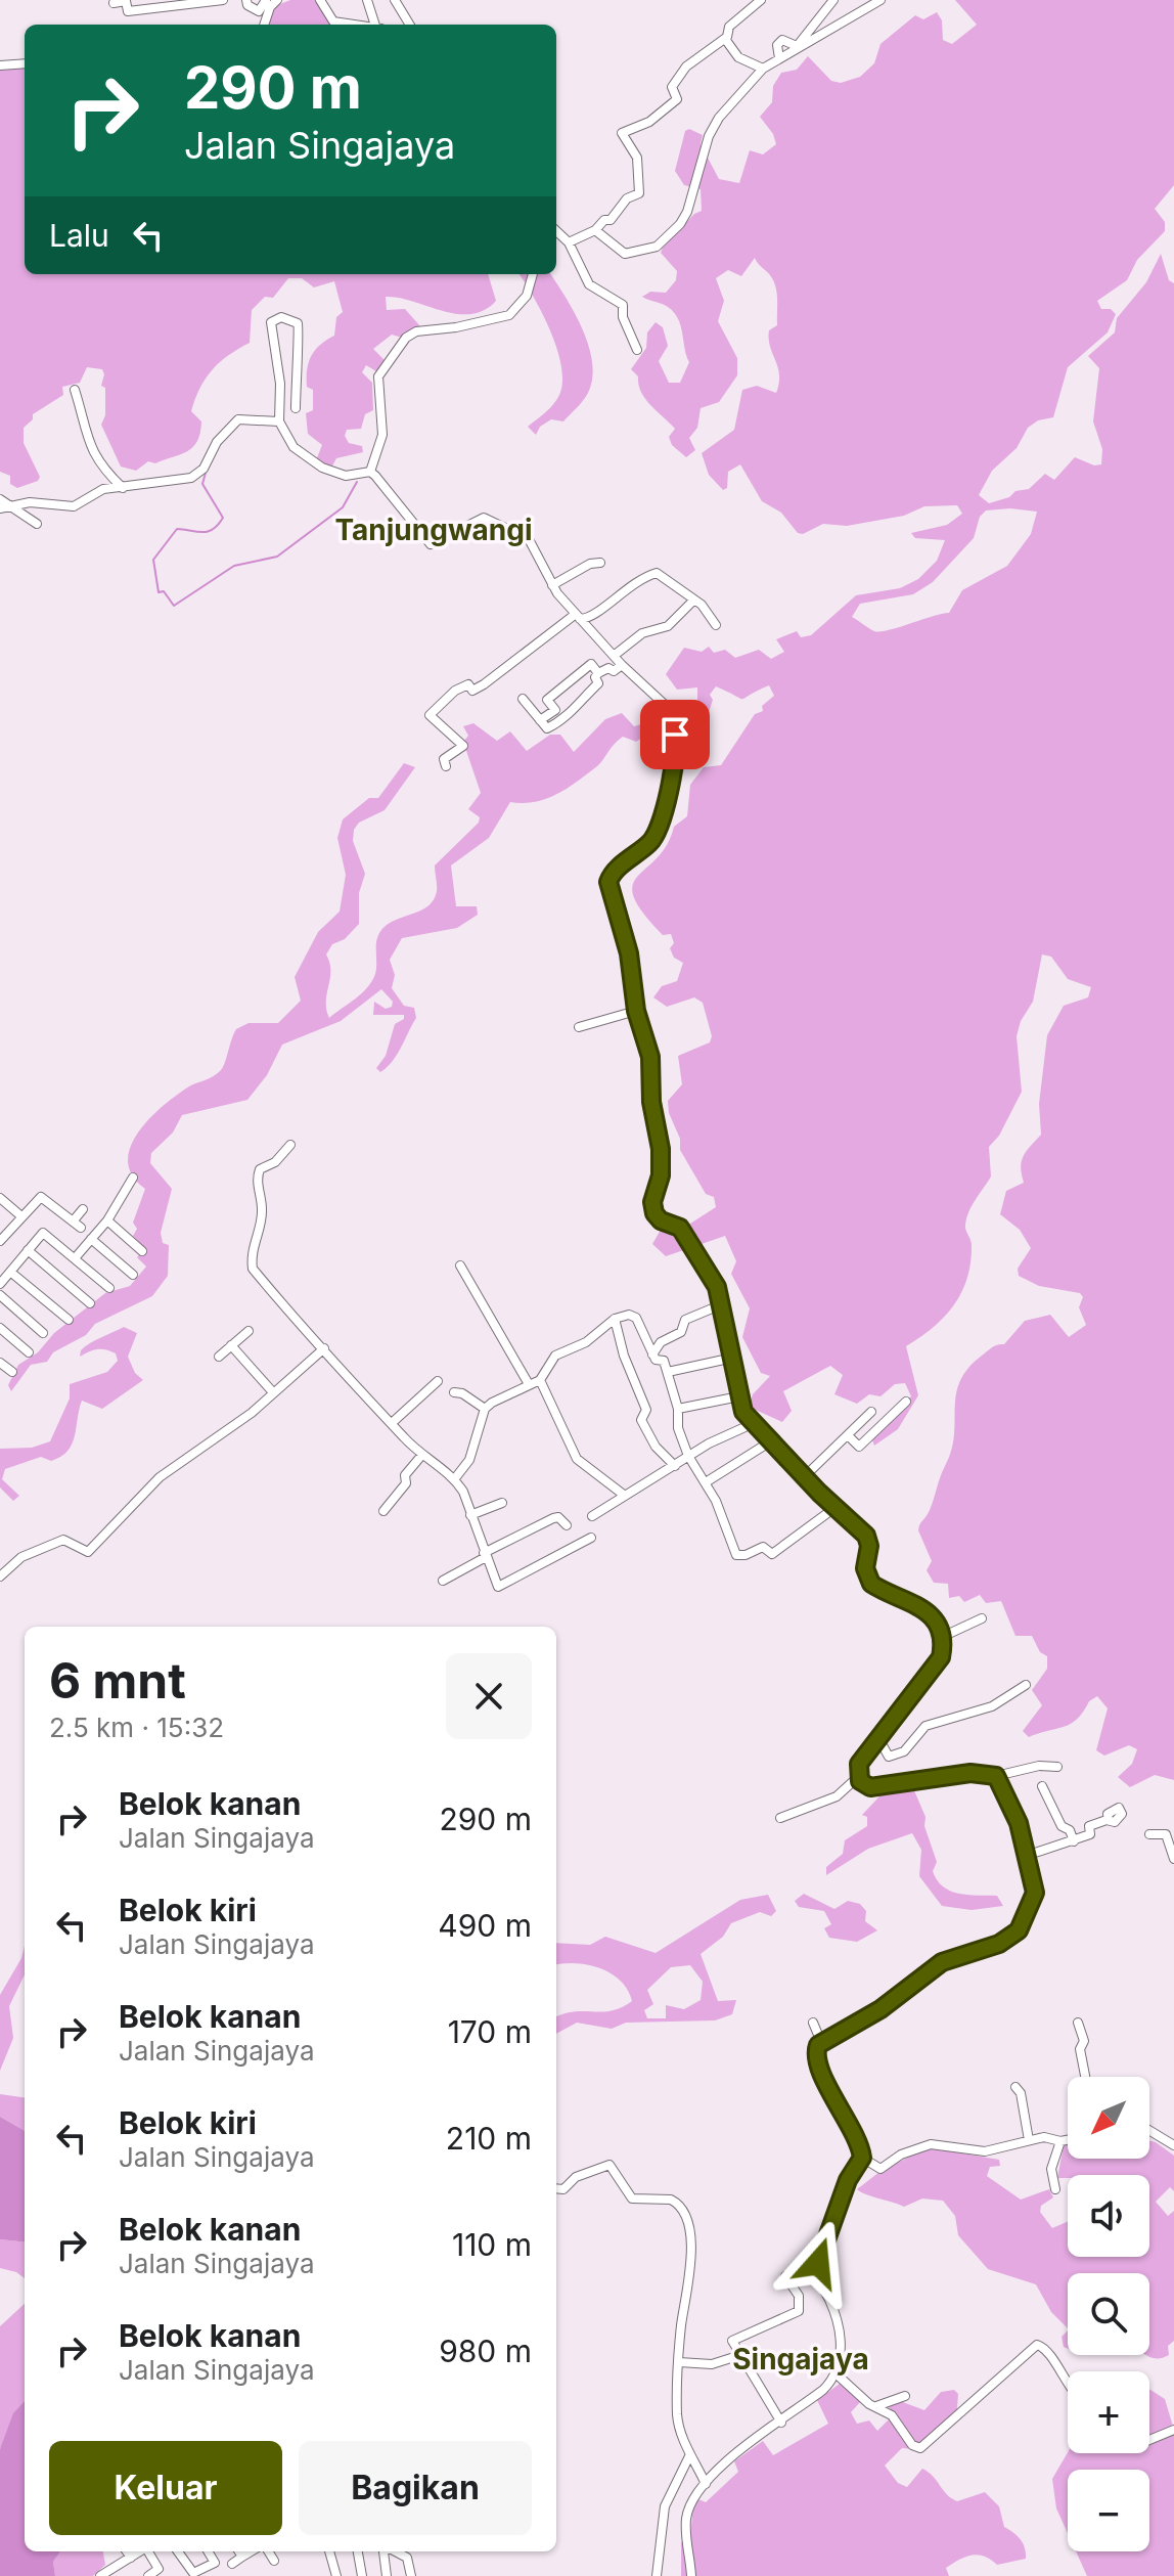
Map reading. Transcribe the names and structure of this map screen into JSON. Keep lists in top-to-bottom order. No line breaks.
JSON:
{"districts":["Tanjungwangi","Singajaya"],"north":"bottom left","page":{"turn":["290 m","Jalan Singajaya"],"then":"Lalu","heading":["6 mnt","2.5 km · 15:32"],"list":[{"name":"Belok kanan","note":"Jalan Singajaya","value":"290 m"},{"name":"Belok kiri","note":"Jalan Singajaya","value":"490 m"},{"name":"Belok kanan","note":"Jalan Singajaya","value":"170 m"},{"name":"Belok kiri","note":"Jalan Singajaya","value":"210 m"},{"name":"Belok kanan","note":"Jalan Singajaya","value":"110 m"},{"name":"Belok kanan","note":"Jalan Singajaya","value":"980 m"}],"map_buttons":["+","−"],"buttons":["Keluar","Bagikan"]}}
